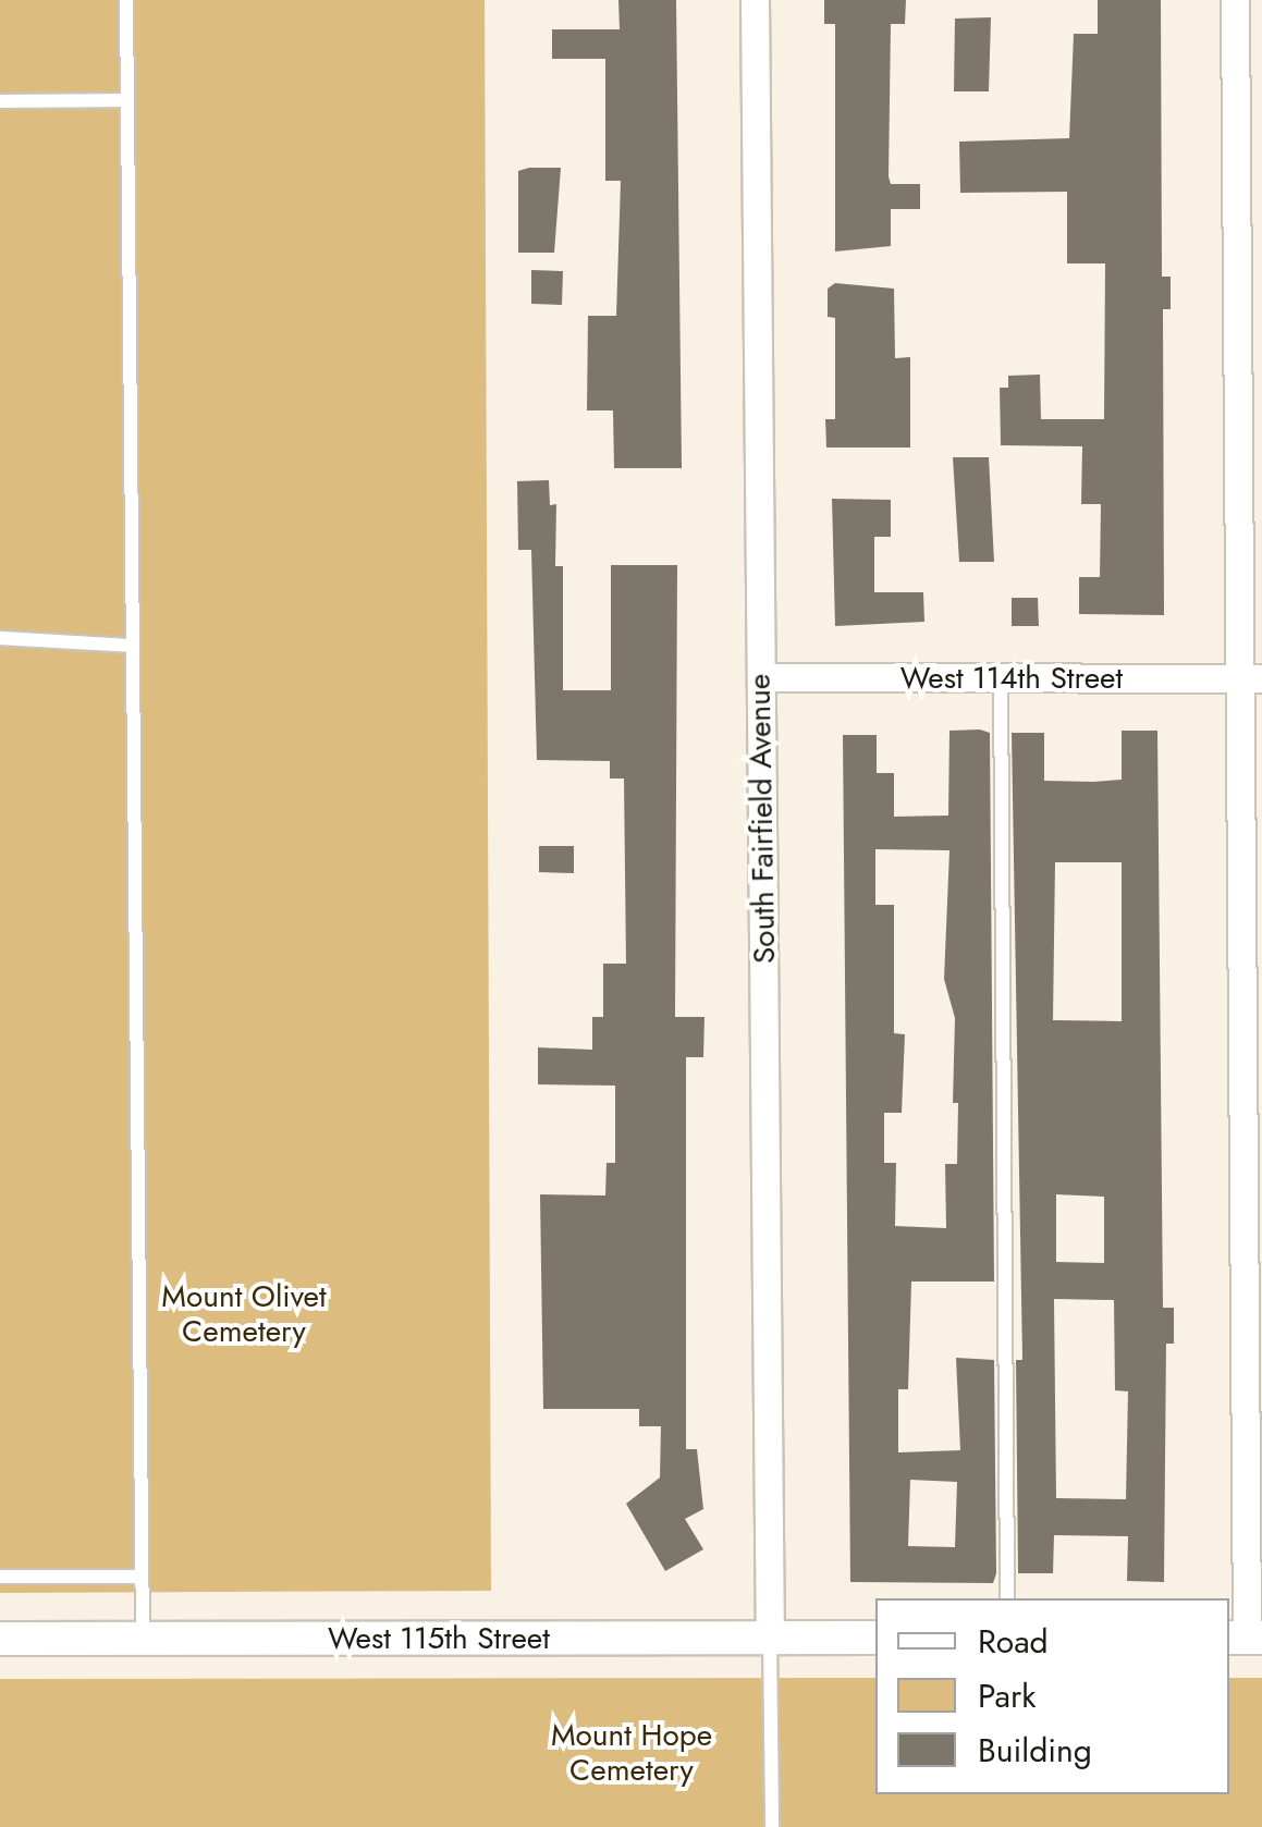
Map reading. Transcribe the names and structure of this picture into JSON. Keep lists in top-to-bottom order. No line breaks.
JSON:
{"streets":{"street":["West 114th Street","South Fairfield Avenue","West 115th Street"]},"crossings":[["West 114th Street","South Fairfield Avenue"],["South Fairfield Avenue","West 115th Street"]],"parks":["Mount Olivet Cemetery","Mount Hope Cemetery"],"legend":["Road","Park","Building"]}
